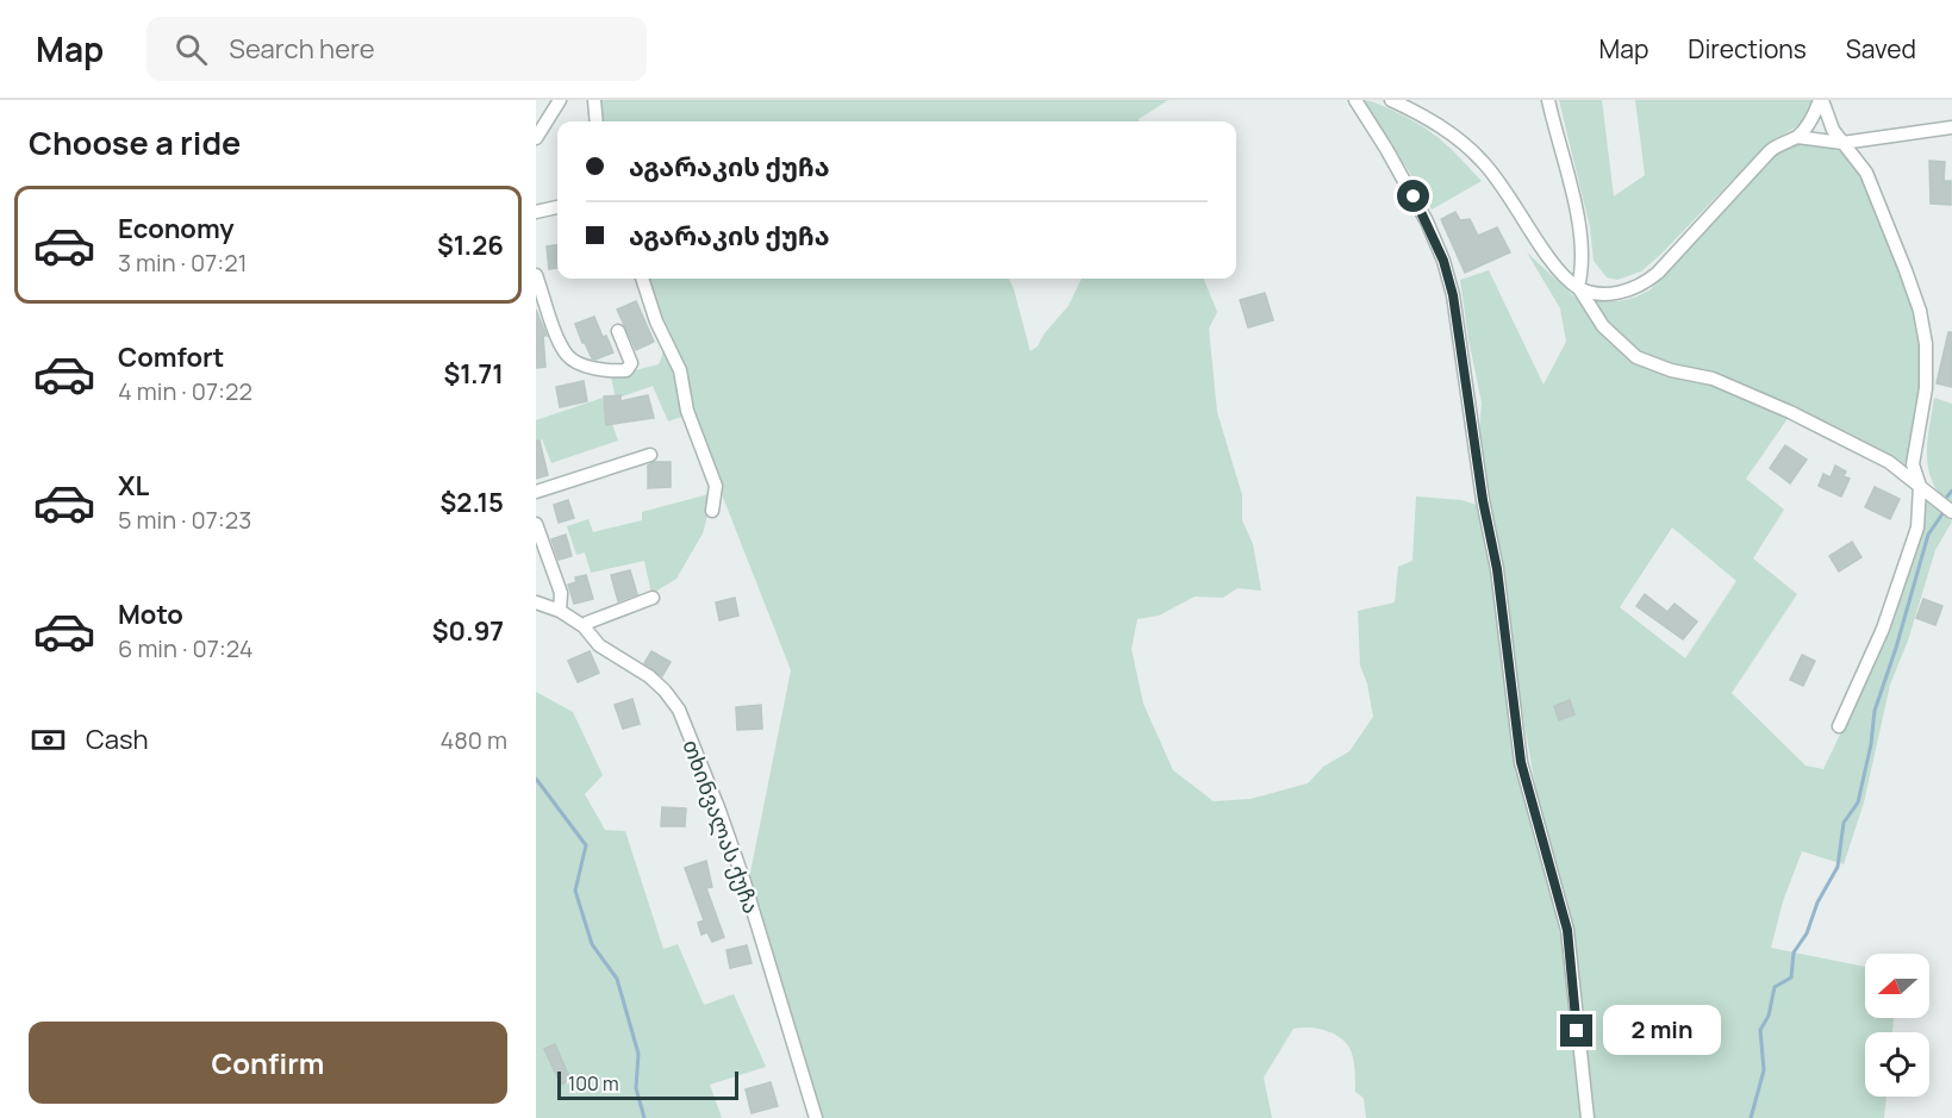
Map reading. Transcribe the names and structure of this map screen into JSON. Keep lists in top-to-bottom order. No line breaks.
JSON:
{"streets":{"street":["თხინვალას ქუჩა"]},"scale_bar":"100 m","north":"left","page":{"header":"Map","search":"Search here","nav":["Map","Directions","Saved"],"heading":"Choose a ride","banner":["აგარაკის ქუჩა","აგარაკის ქუჩა"],"list":[{"name":"Economy","note":"3 min · 07:21","value":"$1.26"},{"name":"Comfort","note":"4 min · 07:22","value":"$1.71"},{"name":"XL","note":"5 min · 07:23","value":"$2.15"},{"name":"Moto","note":"6 min · 07:24","value":"$0.97"}],"pay":["Cash","480 m"],"bubble":"2 min","buttons":"Confirm","scale":"100 m"}}
